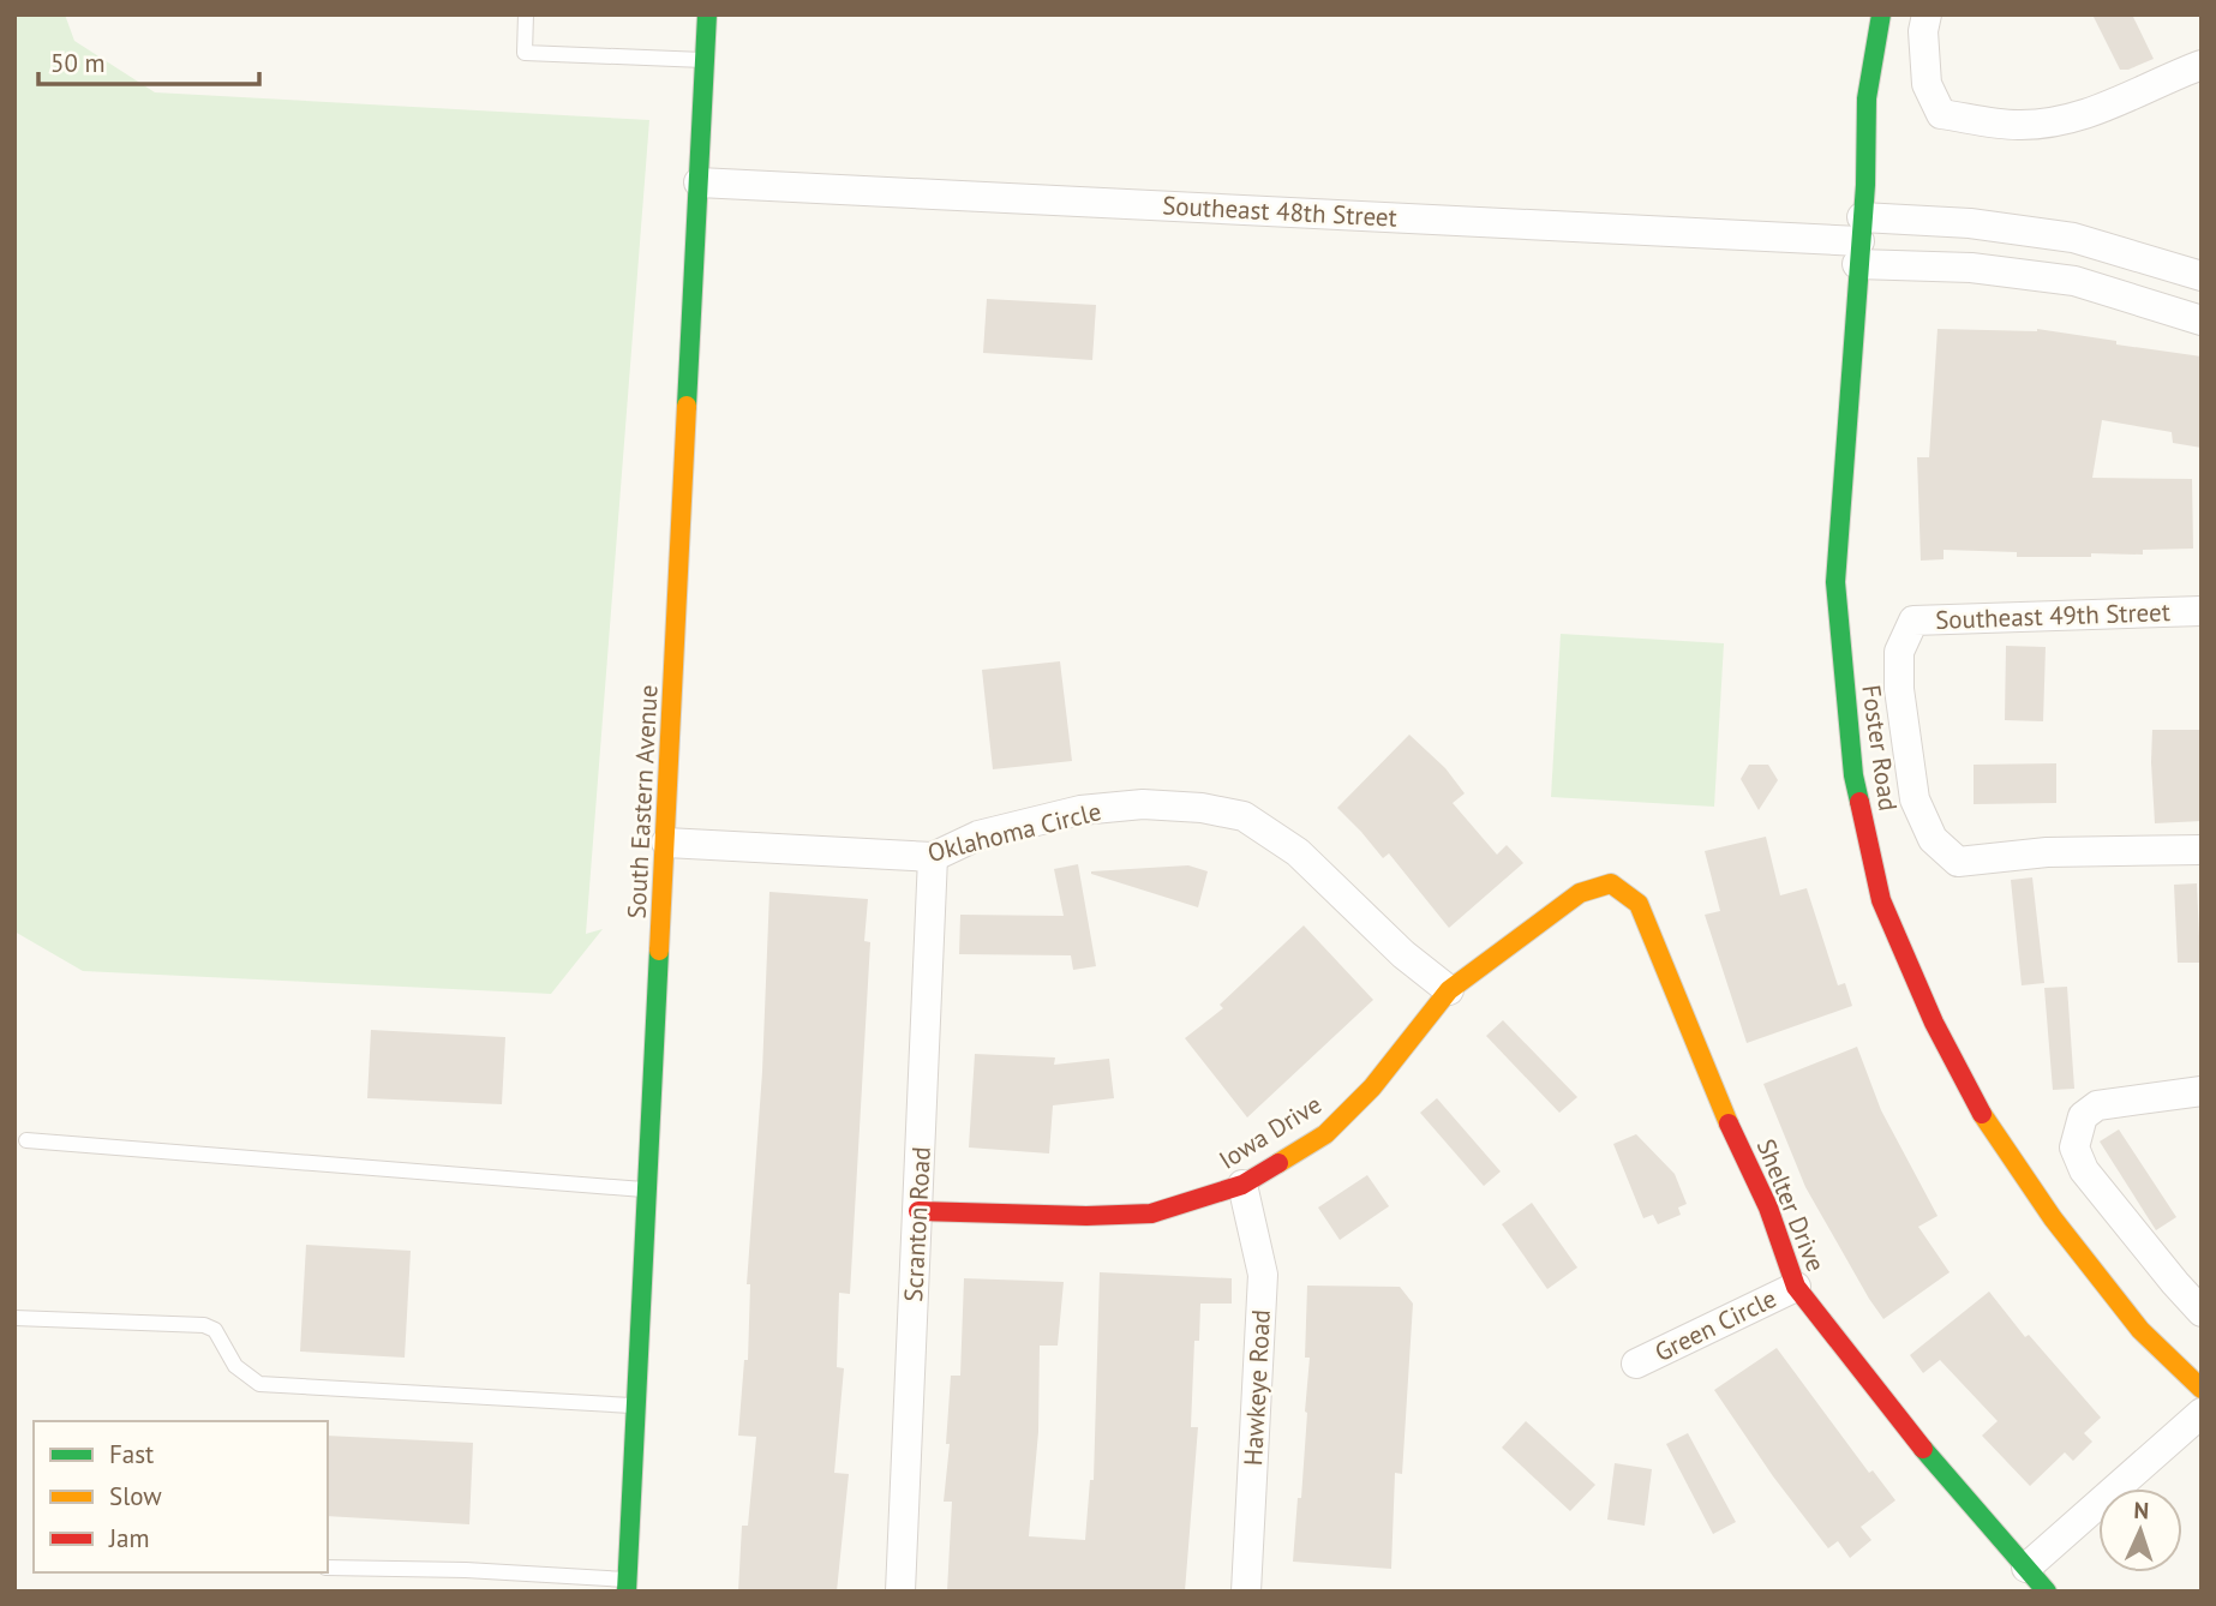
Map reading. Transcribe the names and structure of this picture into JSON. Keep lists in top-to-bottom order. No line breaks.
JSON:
{"streets":{"street":["Southeast 48th Street","Southeast 49th Street","Foster Road","South Eastern Avenue","Oklahoma Circle","Iowa Drive","Shelter Drive","Scranton Road","Green Circle","Hawkeye Road"]},"crossings":[["Southeast 48th Street","Foster Road"],["Southeast 48th Street","South Eastern Avenue"],["South Eastern Avenue","Oklahoma Circle"],["Oklahoma Circle","Iowa Drive"],["Oklahoma Circle","Scranton Road"],["Iowa Drive","Shelter Drive"],["Iowa Drive","Scranton Road"],["Iowa Drive","Hawkeye Road"],["Shelter Drive","Green Circle"]],"legend":["Fast","Slow","Jam"],"scale_bar":"50 m","north":"top"}
